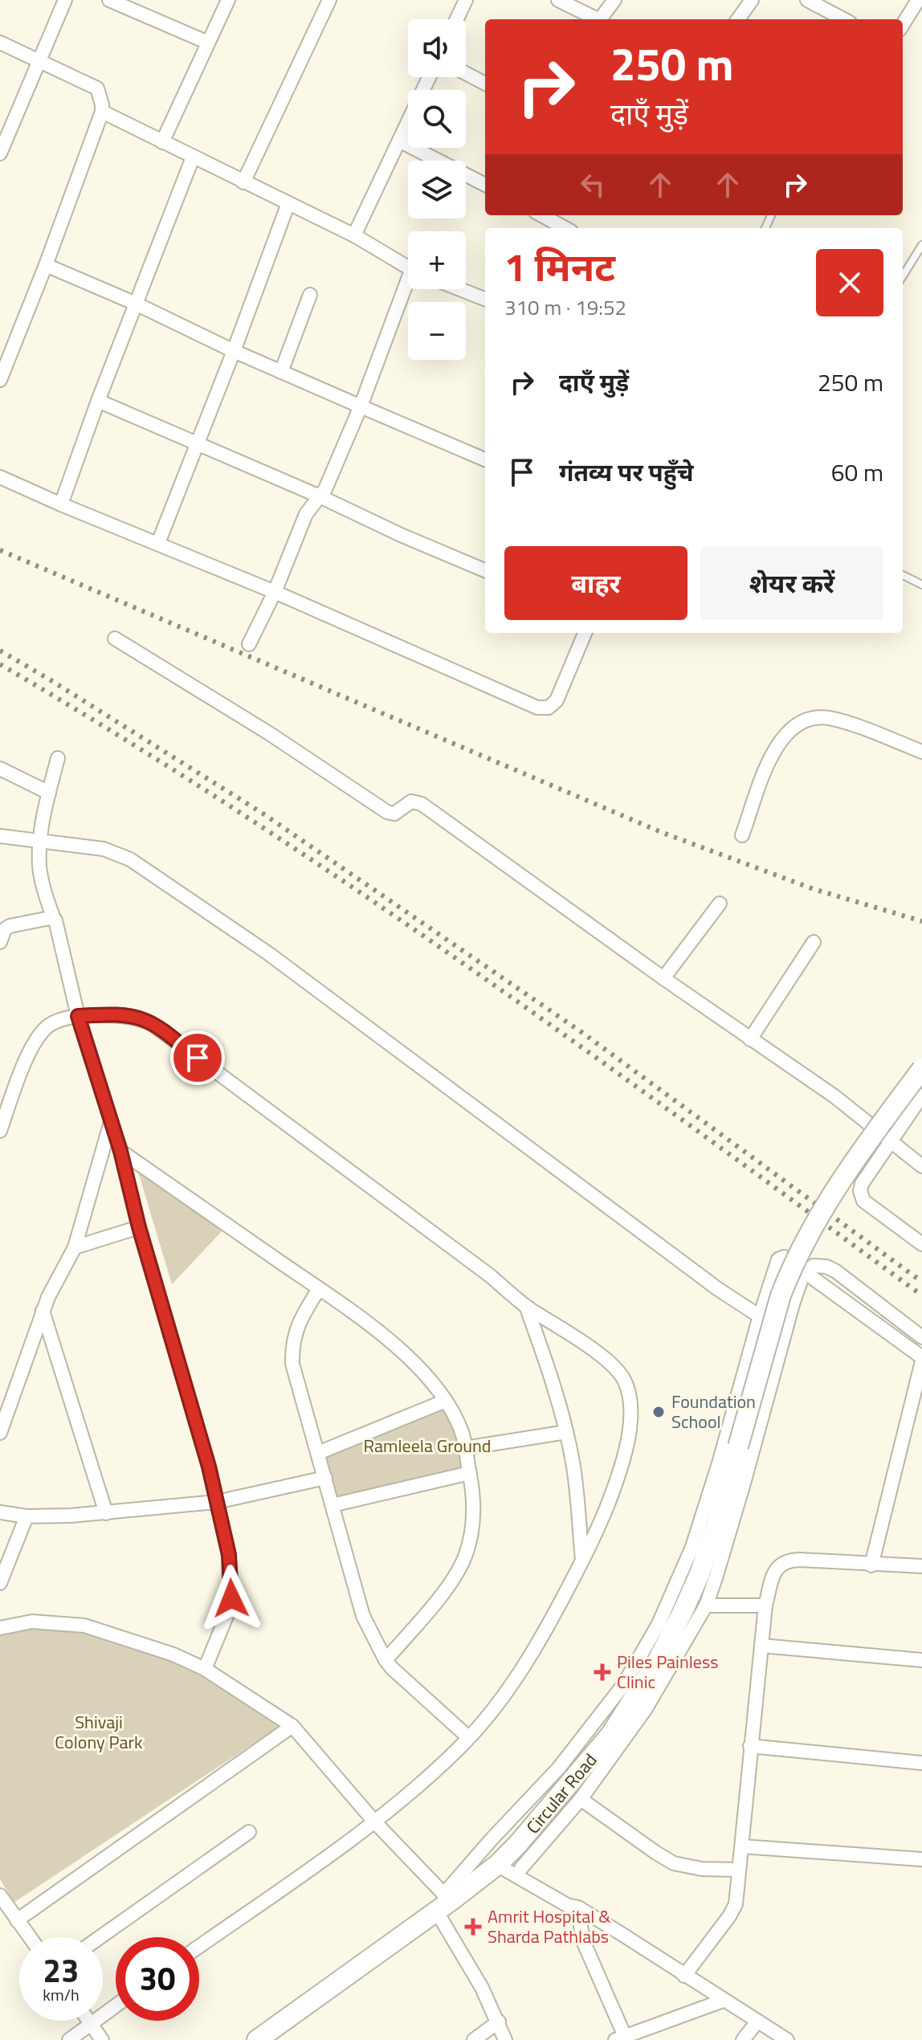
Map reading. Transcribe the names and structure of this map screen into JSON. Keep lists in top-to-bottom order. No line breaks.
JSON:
{"streets":{"main road":["Circular Road"]},"parks":["Ramleela Ground","Shivaji Colony Park"],"places":{"other":["Foundation School"],"health":["Piles Painless Clinic","Amrit Hospital & Sharda Pathlabs"]},"page":{"map_buttons":["+","−"],"turn":["250 m","दाएँ मुड़ें"],"heading":["1 मिनट","310 m · 19:52"],"list":[{"name":"दाएँ मुड़ें","value":"250 m"},{"name":"गंतव्य पर पहुँचे","value":"60 m"}],"buttons":["बाहर","शेयर करें"],"speed":"23 km/h","limit":"30"}}
